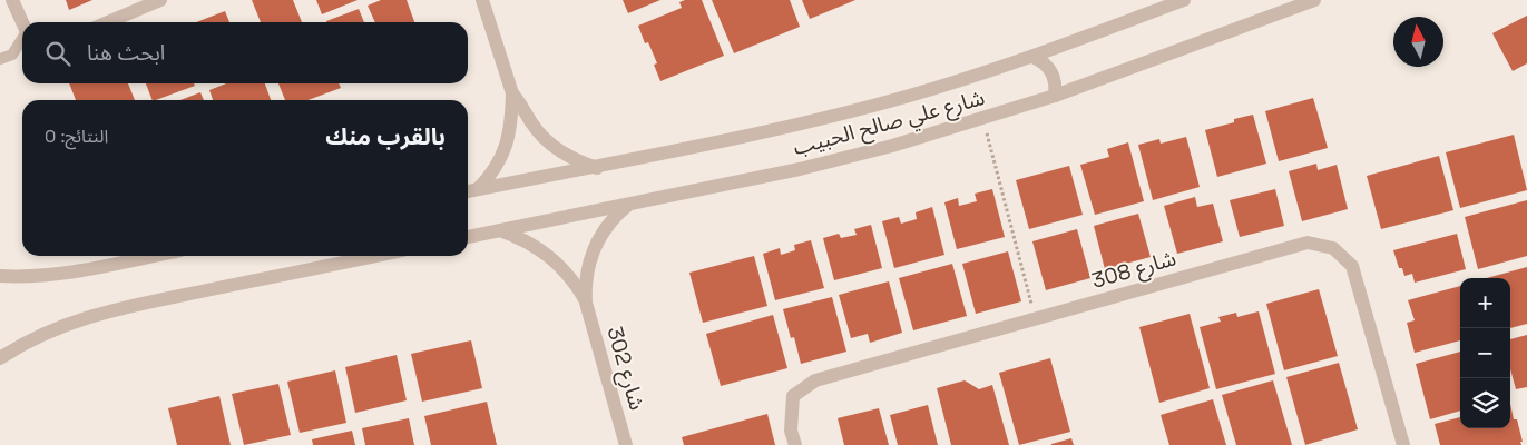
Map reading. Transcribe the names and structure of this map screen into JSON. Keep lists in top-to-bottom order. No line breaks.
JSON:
{"streets":{"street":["شارع علي صالح الحبيب","شارع 308","شارع 302"]},"crossings":[["شارع علي صالح الحبيب","شارع 302"]],"north":"top","page":{"search":"ابحث هنا","heading":["بالقرب منك","النتائج: 0"],"map_buttons":["+","−"]}}
